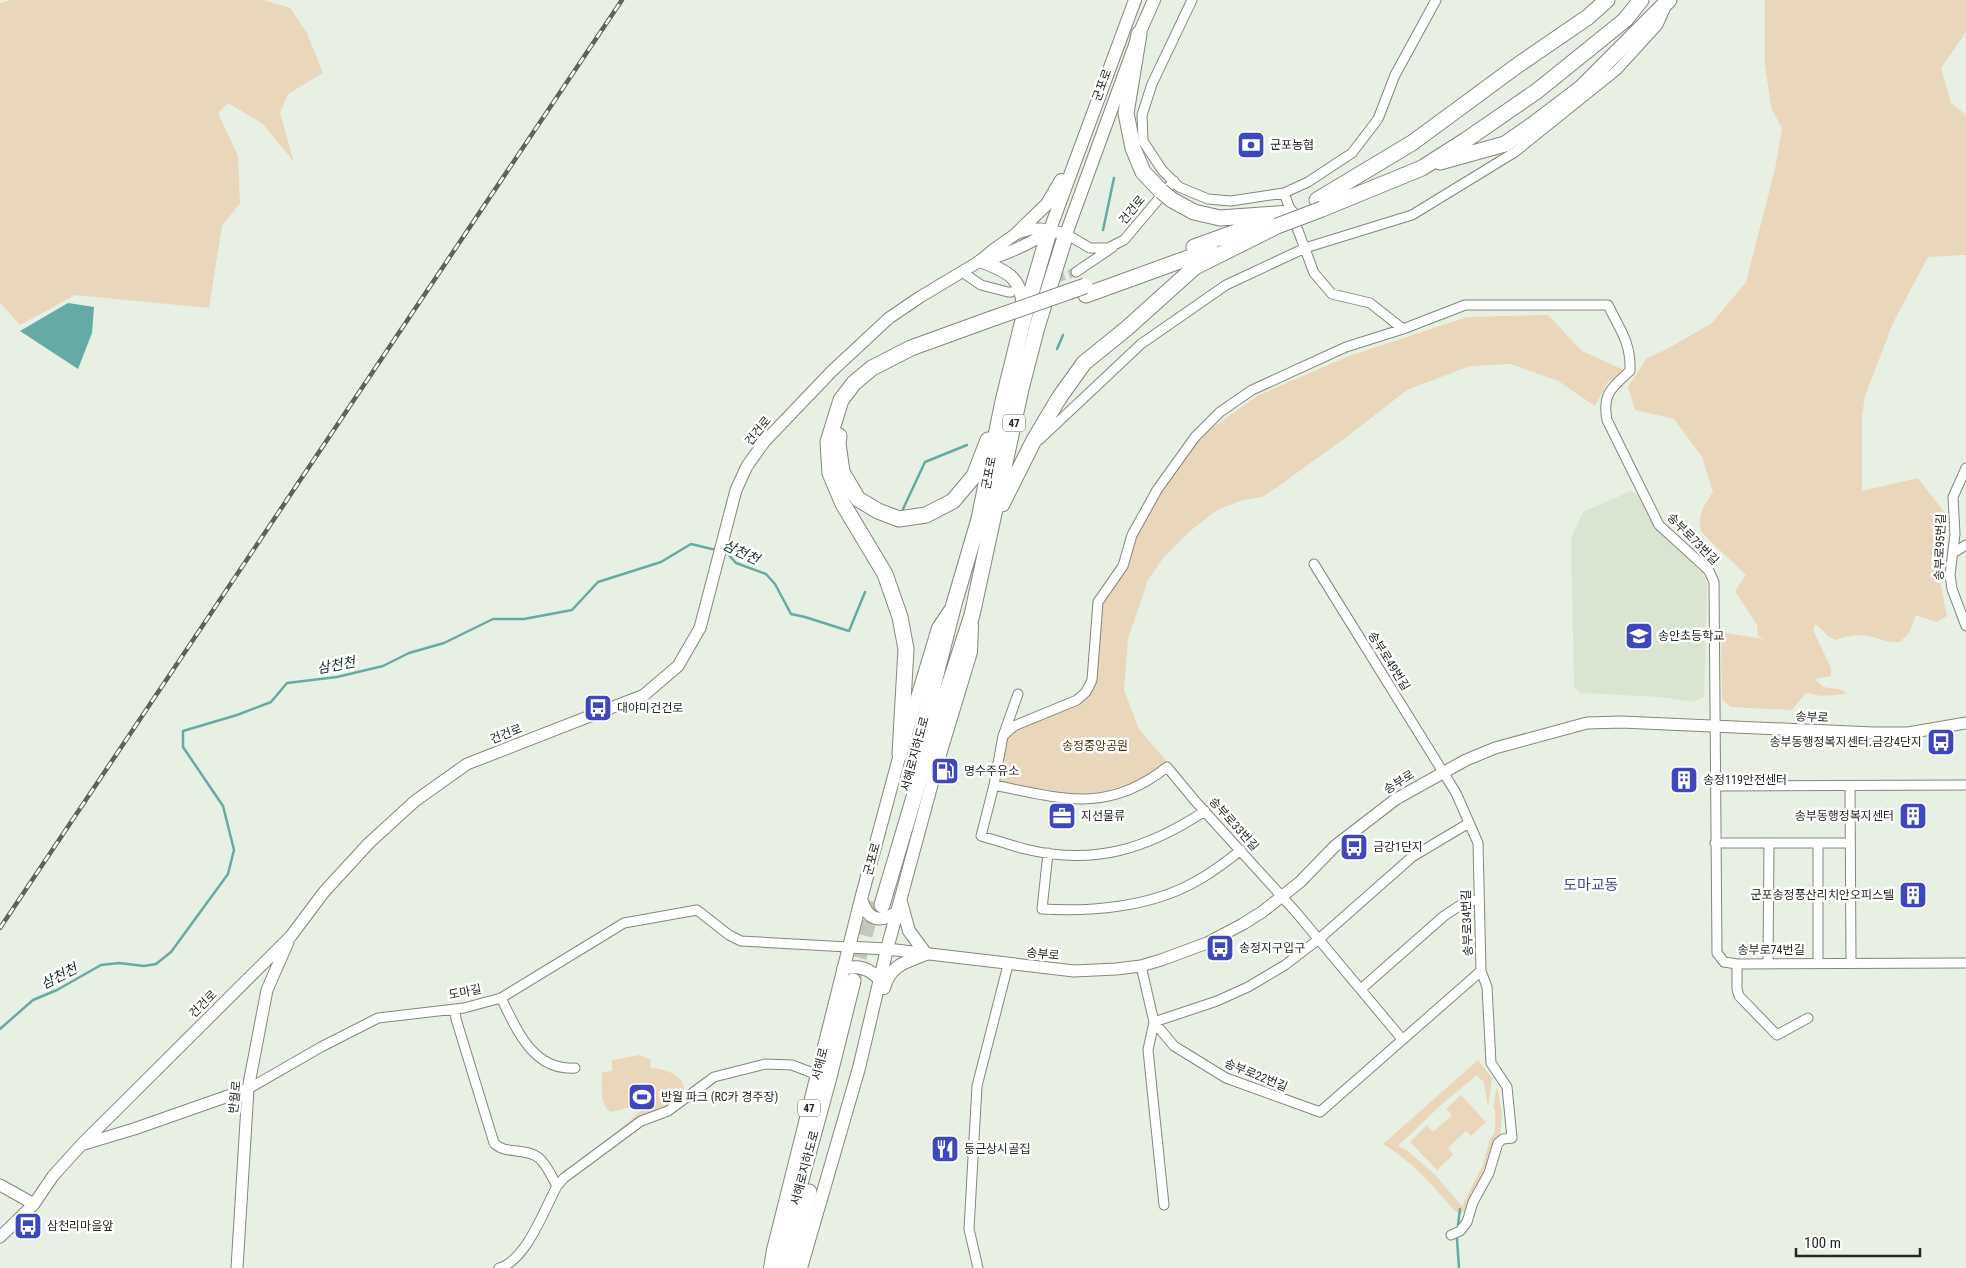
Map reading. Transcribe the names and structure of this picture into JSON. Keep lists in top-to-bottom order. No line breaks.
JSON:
{"streets":{"highway":["군포로","47","서해로지하도로"],"main road":["서해로"],"street":["건건로","송부로73번길","송부로95번길","송부로49번길","송부로","송부로33번길","송부로34번길","송부로74번길","도마길","송부로22번길","반월로"]},"crossings":[["군포로","건건로"],["군포로","47"],["군포로","송부로"],["군포로","서해로지하도로"],["군포로","도마길"],["군포로","서해로"],["건건로","도마길"],["건건로","반월로"],["47","송부로"],["송부로73번길","송부로"],["송부로73번길","송부로74번길"],["송부로49번길","송부로"],["송부로49번길","송부로34번길"],["송부로","송부로33번길"],["송부로","송부로34번길"],["송부로","송부로74번길"],["송부로","도마길"],["송부로","서해로"],["송부로","송부로22번길"],["서해로지하도로","서해로"],["송부로33번길","송부로34번길"],["송부로33번길","송부로22번길"],["송부로34번길","송부로22번길"],["도마길","서해로"],["도마길","반월로"]],"districts":["도마교동"],"water":["삼천천"],"parks":["송정중앙공원"],"places":{"bank":["군포농협"],"school or university":["송안초등학교"],"bus stop":["대야미건건로","송부동행정복지센터.금강4단지","금강1단지","송정지구입구","삼천리마을앞"],"fuel station":["명수주유소"],"building":["송정119안전센터","송부동행정복지센터","군포송정풍산리치안오피스텔"],"office":["지선물류"],"sports":["반월 파크 (RC카 경주장)"],"restaurant":["둥근상시골집"]},"scale_bar":"100 m"}
